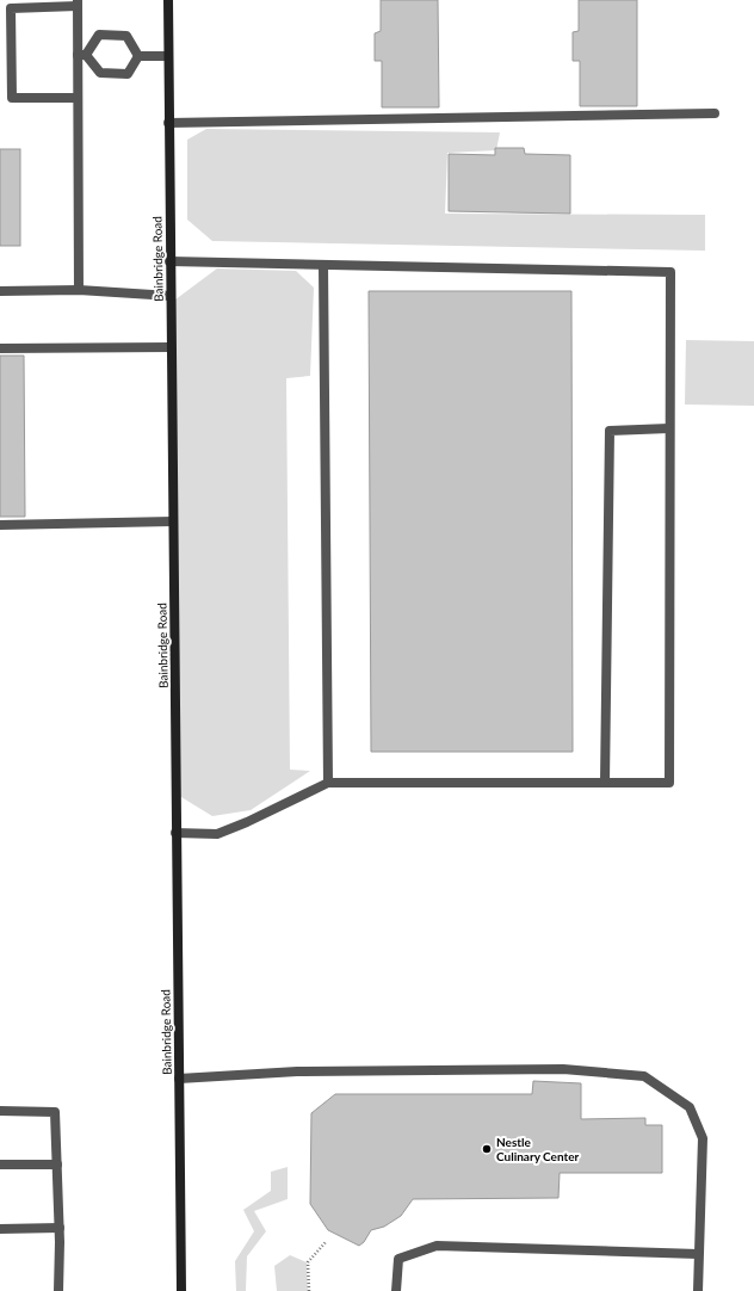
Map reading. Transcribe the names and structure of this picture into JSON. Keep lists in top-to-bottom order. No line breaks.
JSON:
{"streets":{"street":["Bainbridge Road"]},"places":["Nestle Culinary Center"]}
